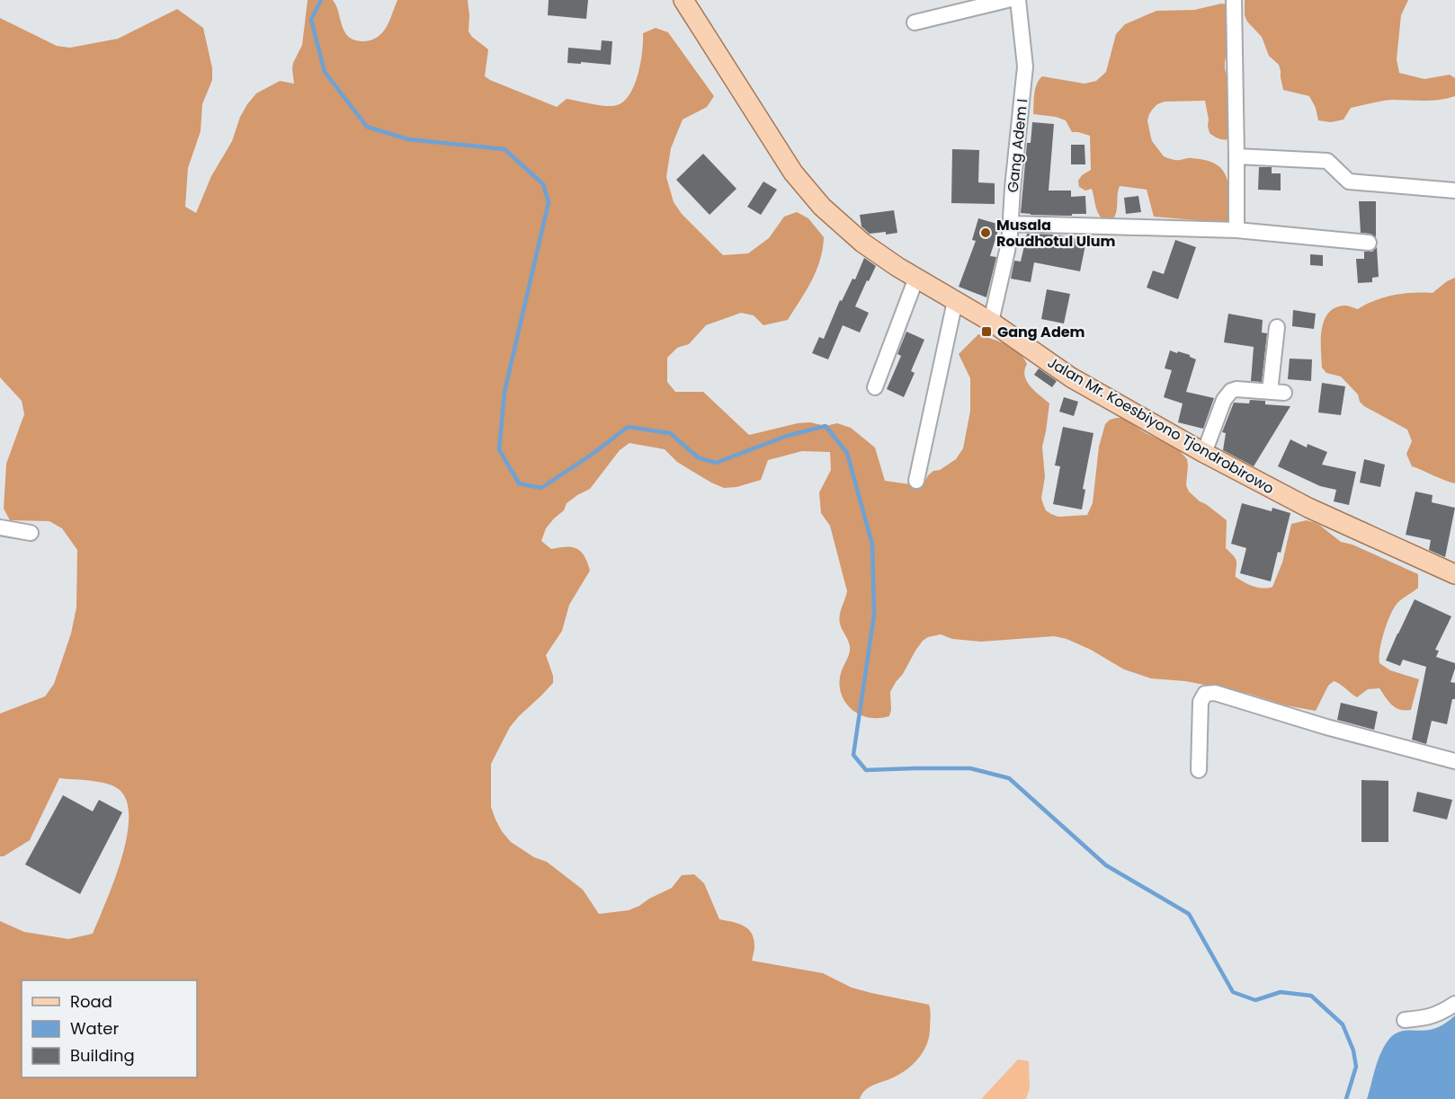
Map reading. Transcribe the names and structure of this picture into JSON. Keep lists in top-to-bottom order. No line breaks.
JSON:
{"streets":{"main road":["Jalan Mr. Koesbiyono Tjondrobirowo"],"street":["Gang Adem I"]},"crossings":[["Gang Adem I","Jalan Mr. Koesbiyono Tjondrobirowo"]],"places":{"other":["Musala Roudhotul Ulum"],"transit":["Gang Adem"]},"legend":["Road","Water","Building"]}
